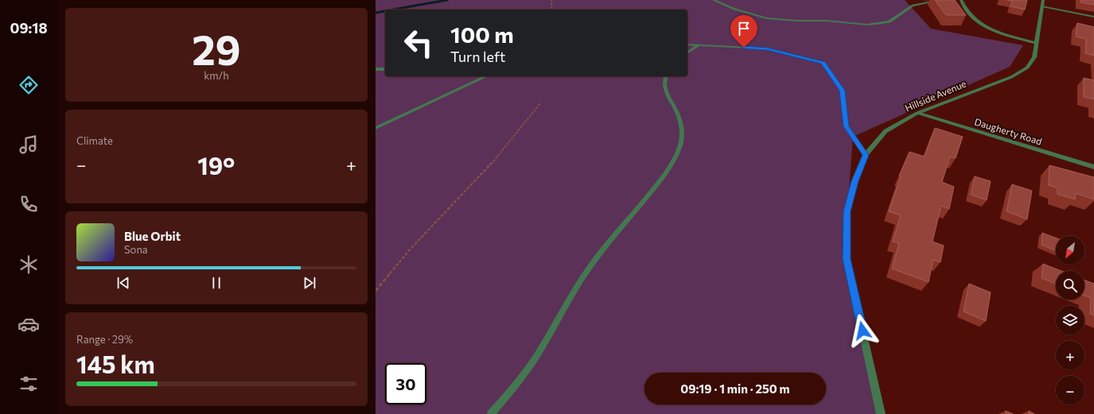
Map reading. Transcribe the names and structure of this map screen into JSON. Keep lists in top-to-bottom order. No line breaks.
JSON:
{"streets":{"street":["Hillside Avenue","Daugherty Road"]},"crossings":[["Hillside Avenue","Daugherty Road"]],"north":"bottom left","page":{"tabs":"09:18","tile":[["29","km/h"],"Climate",["Range · 29%","145 km"]],"turn":["100 m","Turn left"],"heat":["−","19°","+"],"song":["Blue Orbit","Sona"],"map_buttons":["+","−"],"limit":"30","trip":"09:19 · 1 min · 250 m"}}
